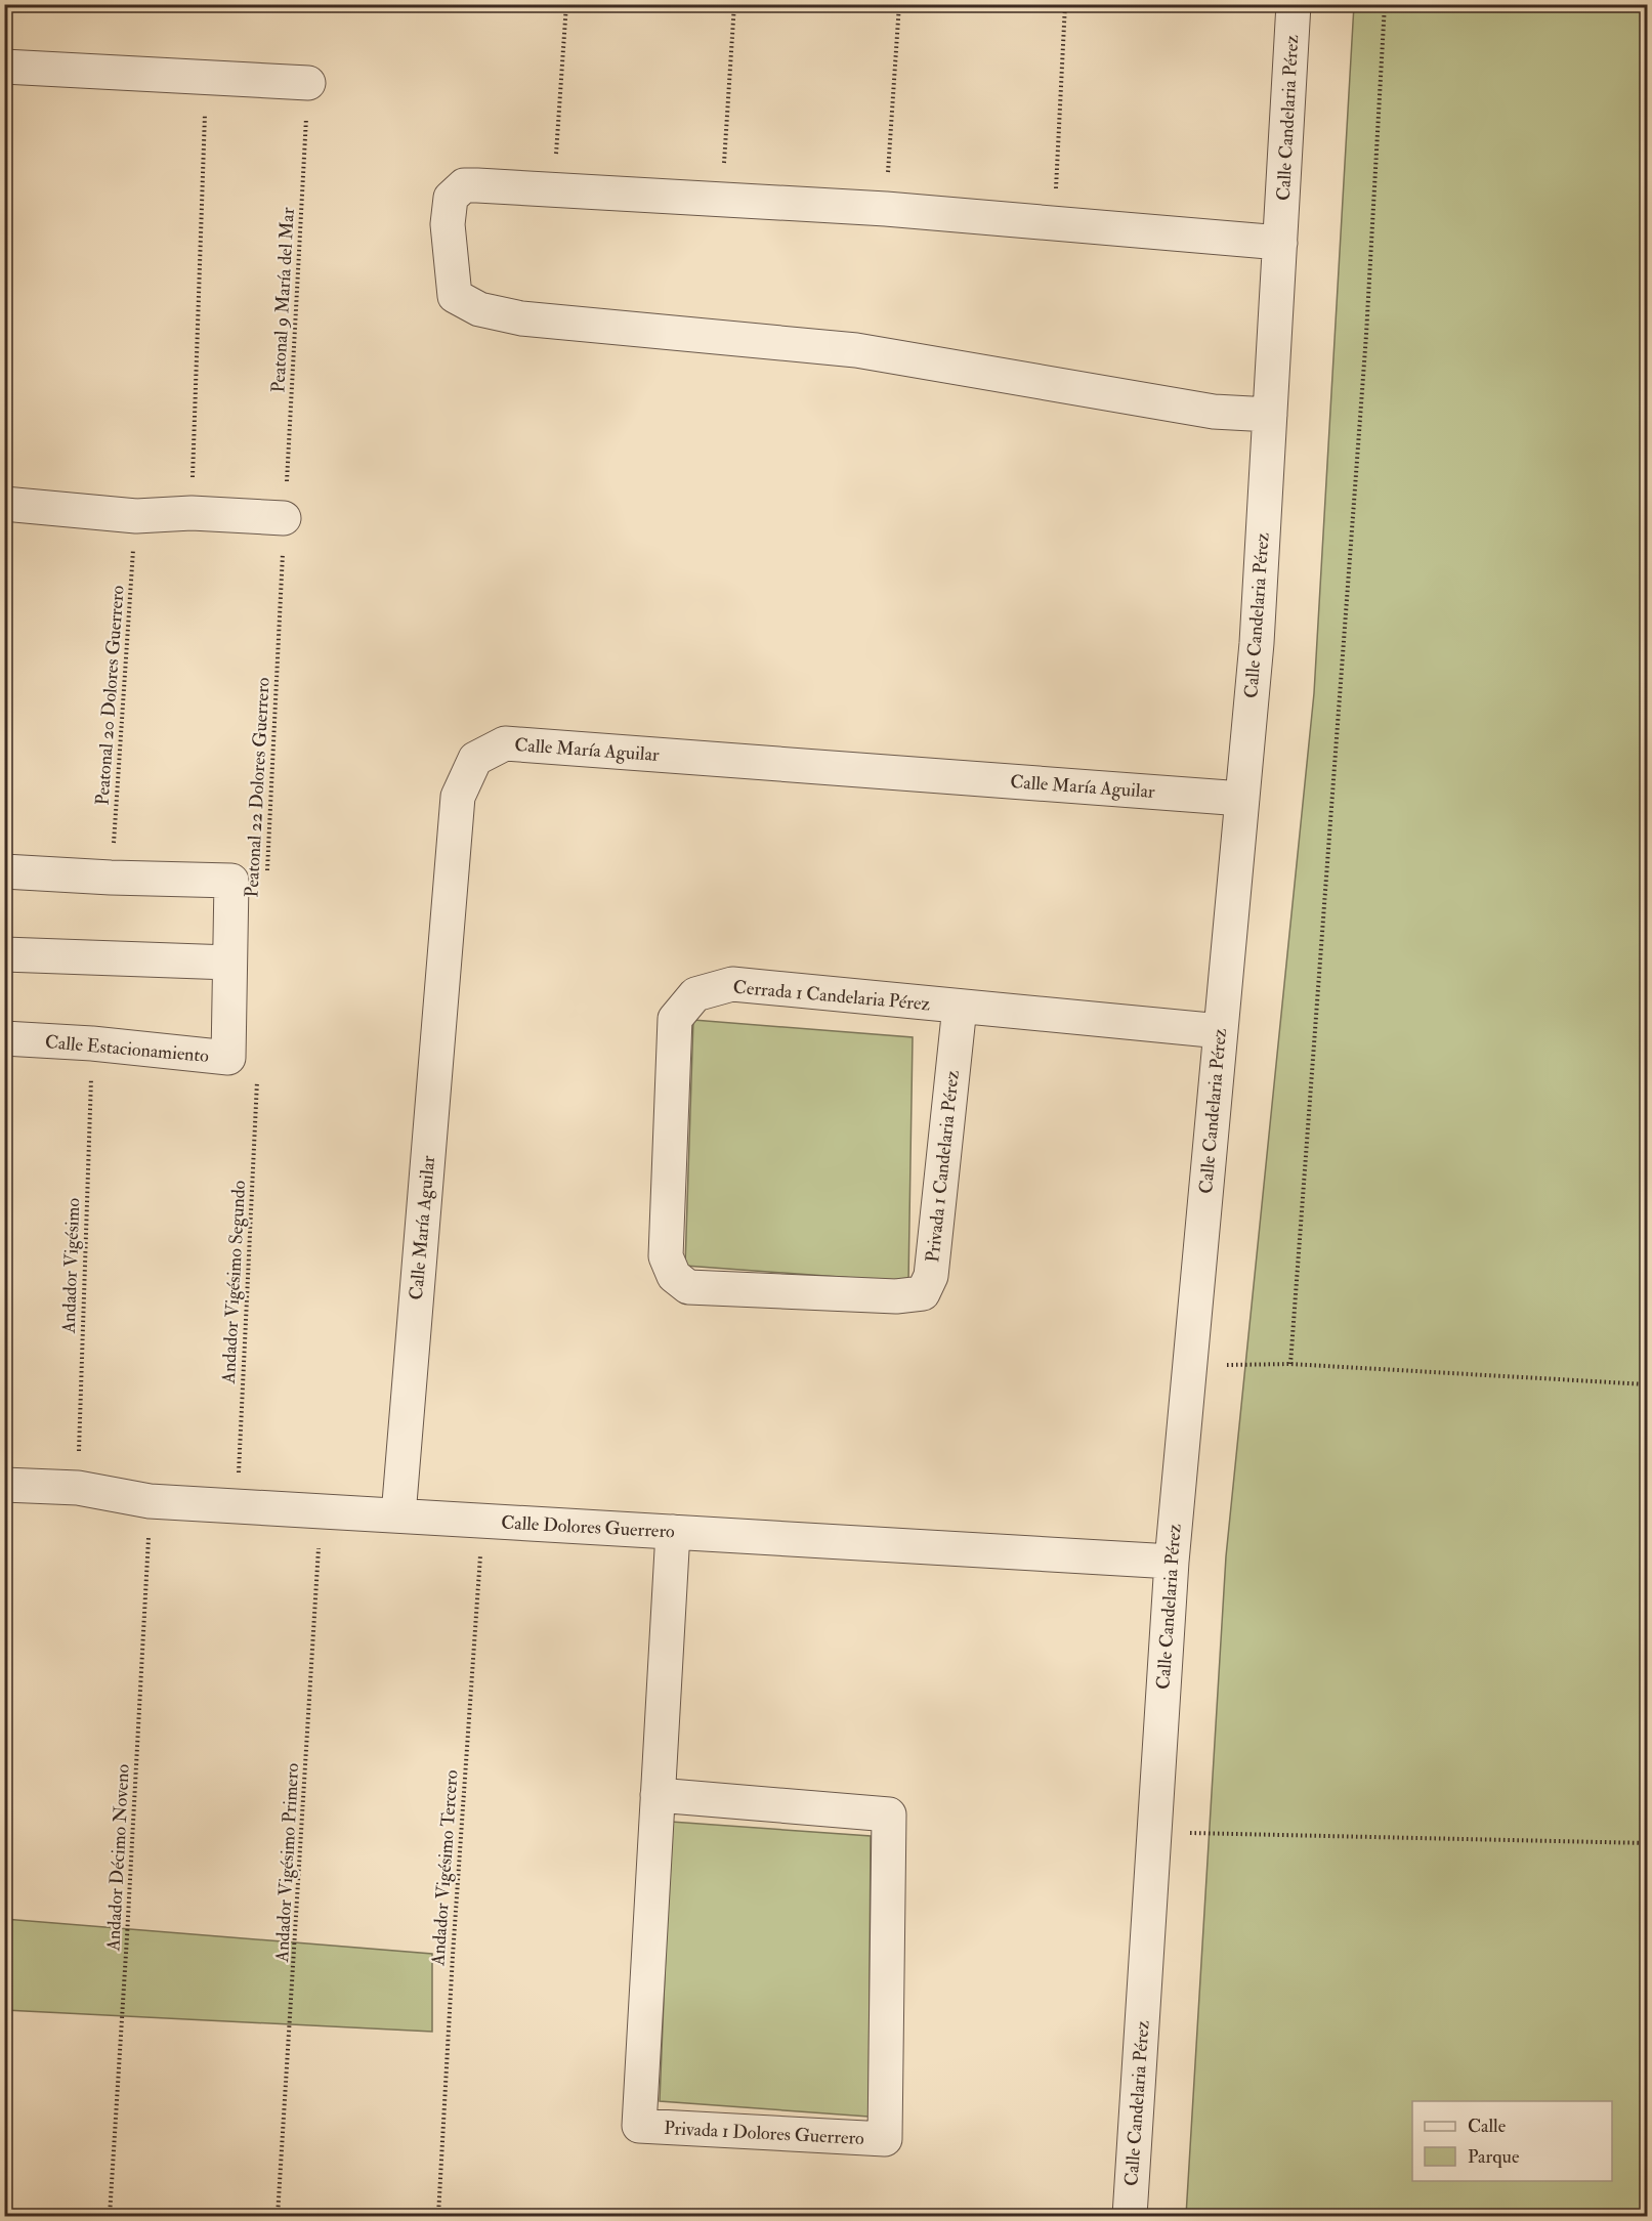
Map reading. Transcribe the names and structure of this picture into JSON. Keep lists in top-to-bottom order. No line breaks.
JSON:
{"streets":{"street":["Calle Candelaria Pérez","Calle María Aguilar","Cerrada 1 Candelaria Pérez","Calle Estacionamiento","Privada 1 Candelaria Pérez","Calle Dolores Guerrero","Privada 1 Dolores Guerrero"],"path":["Peatonal 9 María del Mar","Peatonal 20 Dolores Guerrero","Peatonal 22 Dolores Guerrero","Andador Vigésimo","Andador Vigésimo Segundo","Andador Décimo Noveno","Andador Vigésimo Primero","Andador Vigésimo Tercero"]},"crossings":[["Calle Candelaria Pérez","Calle María Aguilar"],["Calle Candelaria Pérez","Cerrada 1 Candelaria Pérez"],["Calle Candelaria Pérez","Calle Dolores Guerrero"],["Peatonal 9 María del Mar","Peatonal 22 Dolores Guerrero"],["Peatonal 20 Dolores Guerrero","Calle Estacionamiento"],["Calle María Aguilar","Calle Dolores Guerrero"],["Cerrada 1 Candelaria Pérez","Privada 1 Candelaria Pérez"],["Calle Estacionamiento","Andador Vigésimo"],["Andador Vigésimo","Calle Dolores Guerrero"],["Andador Vigésimo Segundo","Calle Dolores Guerrero"],["Calle Dolores Guerrero","Andador Décimo Noveno"],["Calle Dolores Guerrero","Andador Vigésimo Primero"],["Calle Dolores Guerrero","Andador Vigésimo Tercero"],["Calle Dolores Guerrero","Privada 1 Dolores Guerrero"]],"legend":["Calle","Parque"]}
